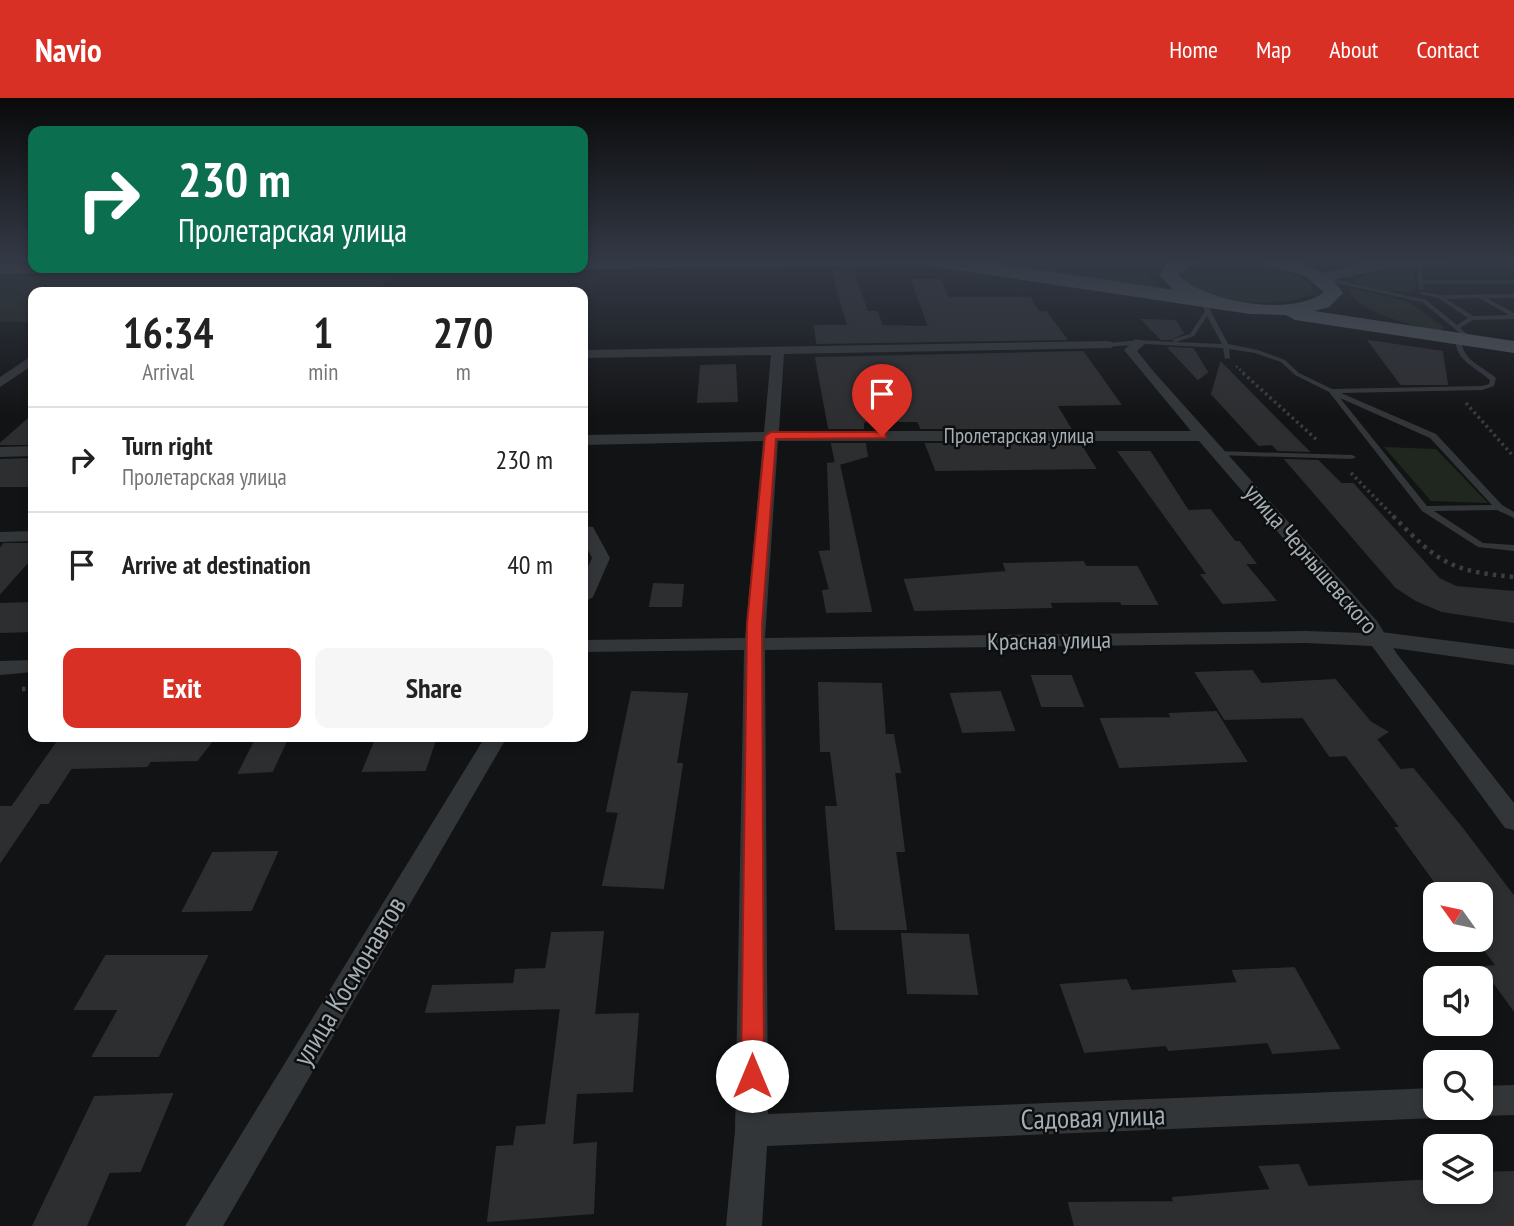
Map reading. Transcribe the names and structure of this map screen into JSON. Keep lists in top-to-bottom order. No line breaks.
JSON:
{"streets":{"street":["Пролетарская улица","улица Чернышевского","Красная улица","улица Космонавтов","Садовая улица"]},"crossings":[["Пролетарская улица","улица Чернышевского"],["улица Чернышевского","Красная улица"]],"north":"top left","page":{"header":"Navio","nav":["Home","Map","About","Contact"],"turn":["230 m","Пролетарская улица"],"eta":["16:34","Arrival","1","min","270","m"],"list":[{"name":"Turn right","note":"Пролетарская улица","value":"230 m"},{"name":"Arrive at destination","value":"40 m"}],"buttons":["Exit","Share"]}}
